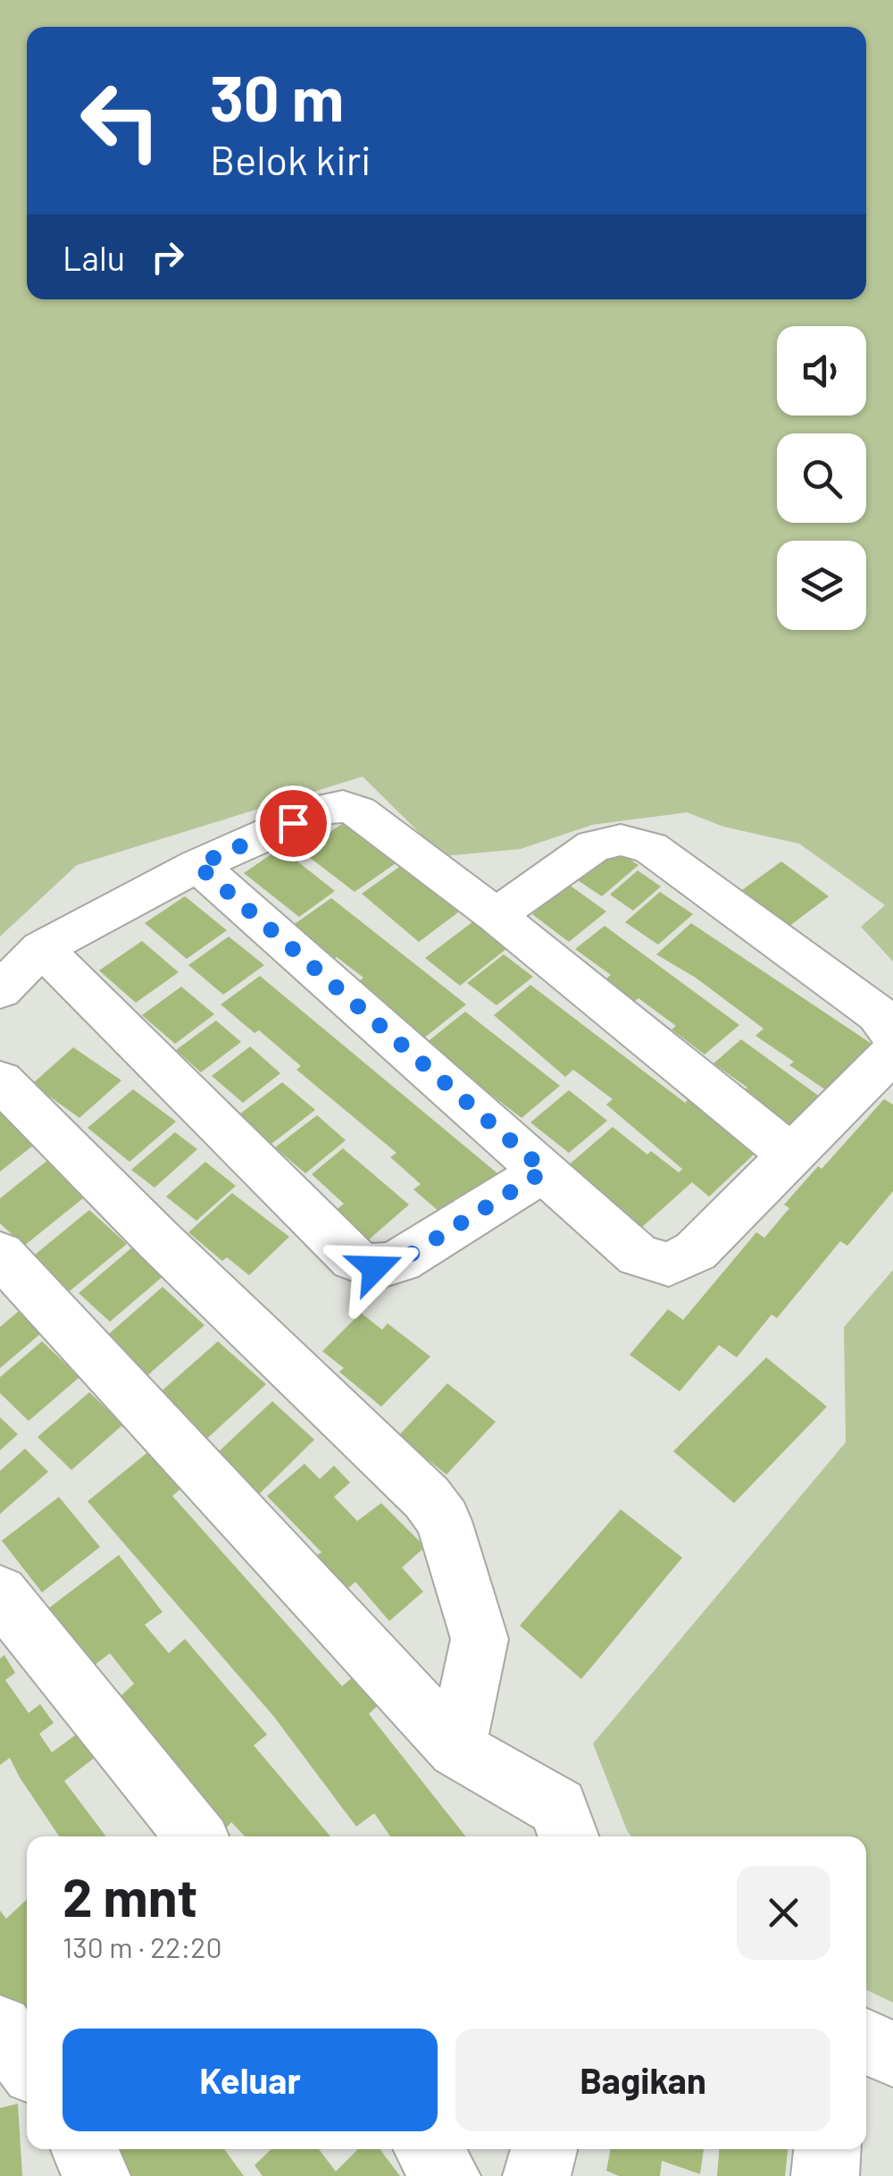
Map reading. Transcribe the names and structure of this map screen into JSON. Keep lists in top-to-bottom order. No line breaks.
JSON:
{"page":{"turn":["30 m","Belok kiri"],"then":"Lalu","heading":["2 mnt","130 m · 22:20"],"buttons":["Keluar","Bagikan"]}}
